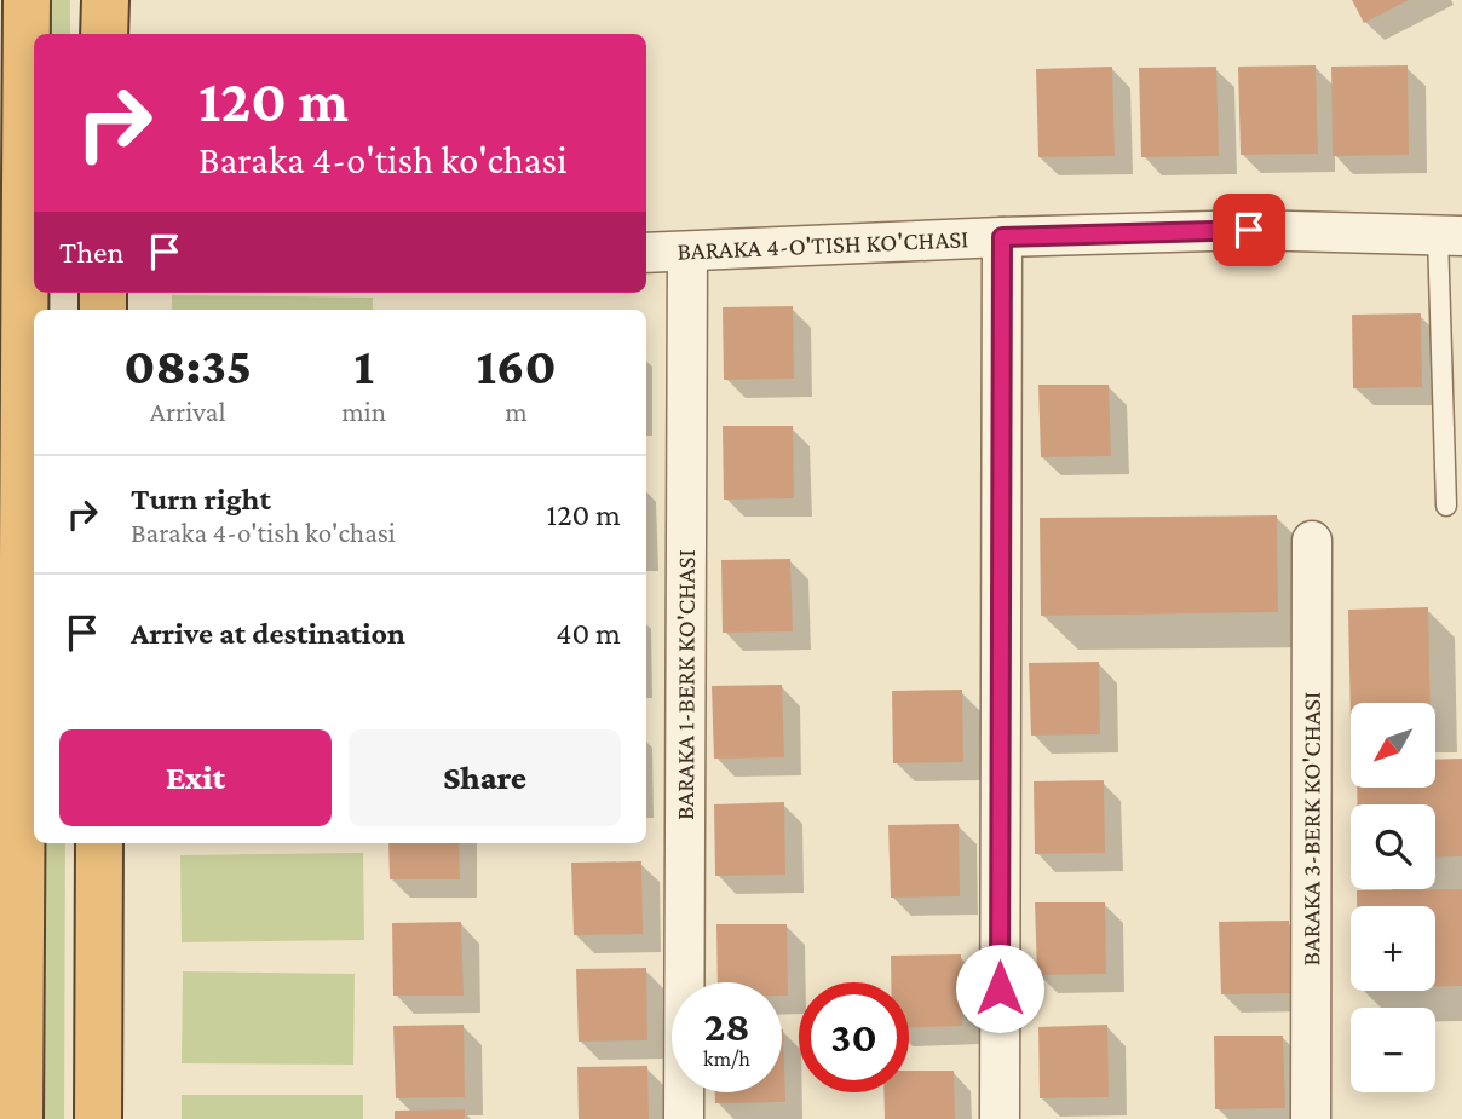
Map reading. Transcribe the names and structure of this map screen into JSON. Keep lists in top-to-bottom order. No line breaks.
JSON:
{"streets":{"street":["BARAKA 4-O'TISH KO'CHASI","BARAKA 1-BERK KO'CHASI","BARAKA 3-BERK KO'CHASI"]},"crossings":[["BARAKA 4-O'TISH KO'CHASI","BARAKA 1-BERK KO'CHASI"]],"north":"bottom left","page":{"turn":["120 m","Baraka 4-o'tish ko'chasi"],"then":"Then","eta":["08:35","Arrival","1","min","160","m"],"list":[{"name":"Turn right","note":"Baraka 4-o'tish ko'chasi","value":"120 m"},{"name":"Arrive at destination","value":"40 m"}],"map_buttons":["+","−"],"buttons":["Exit","Share"],"speed":"28 km/h","limit":"30"}}
